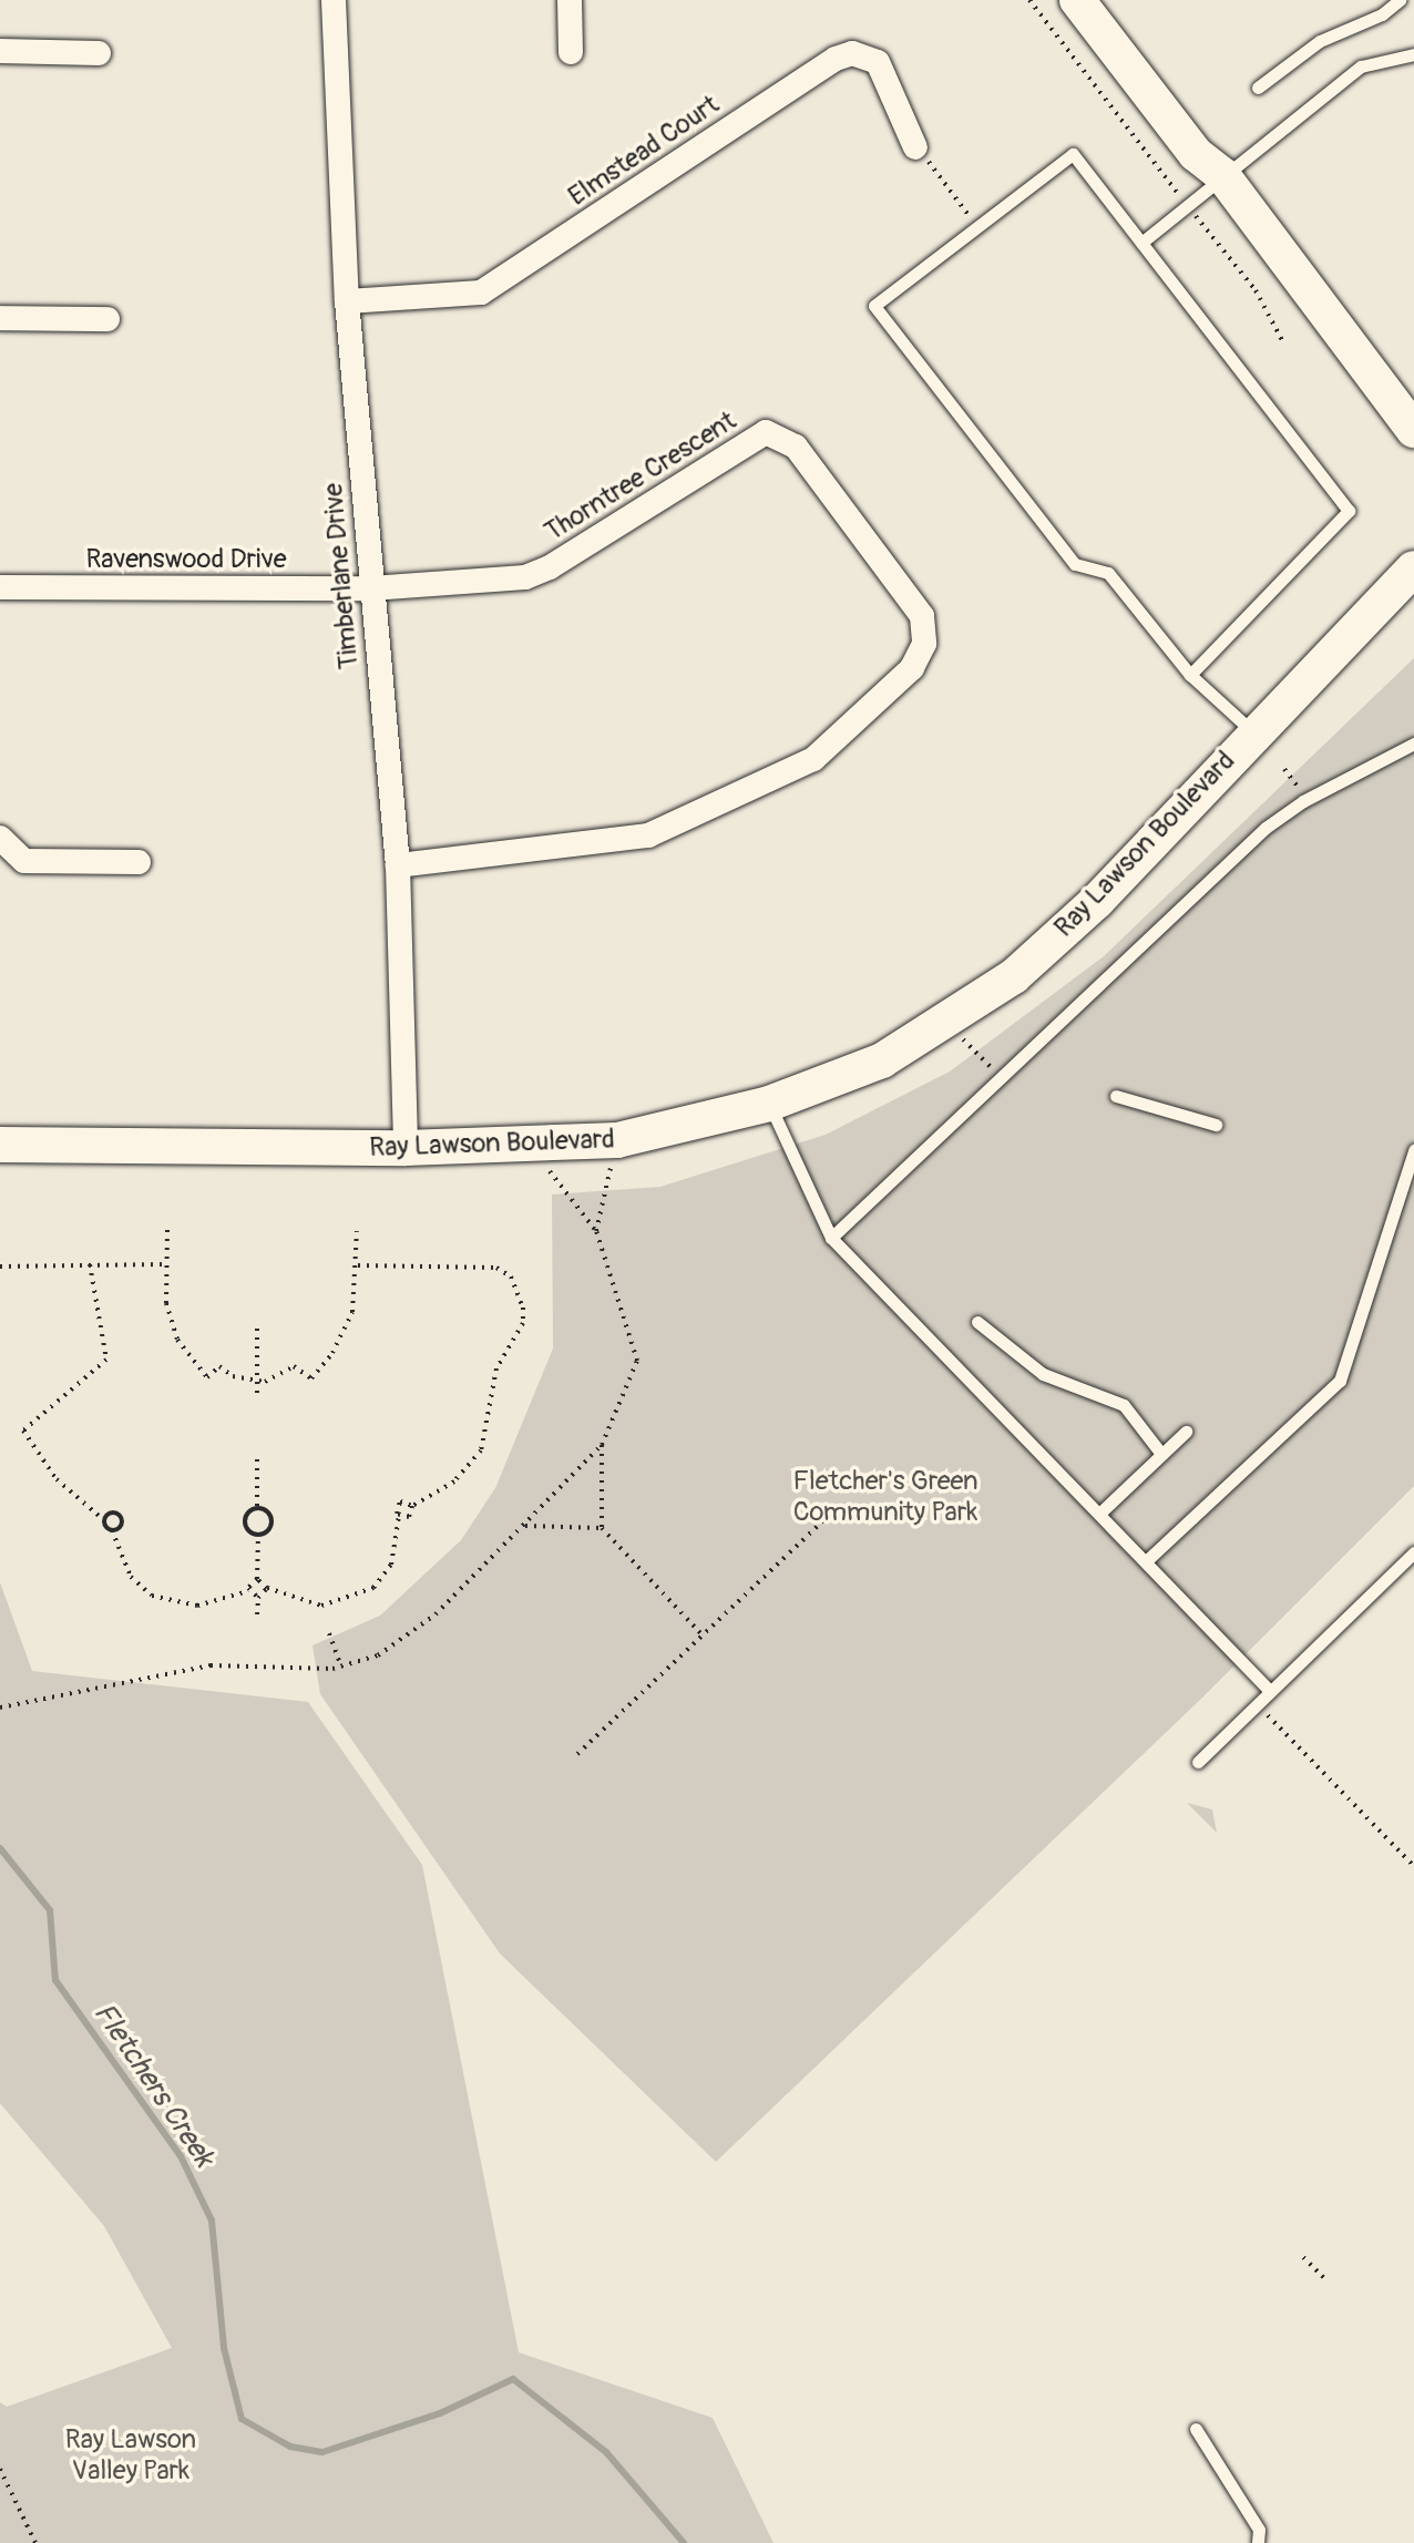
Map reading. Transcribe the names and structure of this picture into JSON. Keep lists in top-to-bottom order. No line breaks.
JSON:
{"streets":{"street":["Elmstead Court","Thorntree Crescent","Ravenswood Drive","Timberlane Drive","Ray Lawson Boulevard"]},"crossings":[["Elmstead Court","Timberlane Drive"],["Thorntree Crescent","Ravenswood Drive"],["Thorntree Crescent","Timberlane Drive"],["Ravenswood Drive","Timberlane Drive"],["Timberlane Drive","Ray Lawson Boulevard"]],"water":["Fletchers Creek"],"parks":["Fletcher's Green Community Park","Ray Lawson Valley Park"]}
